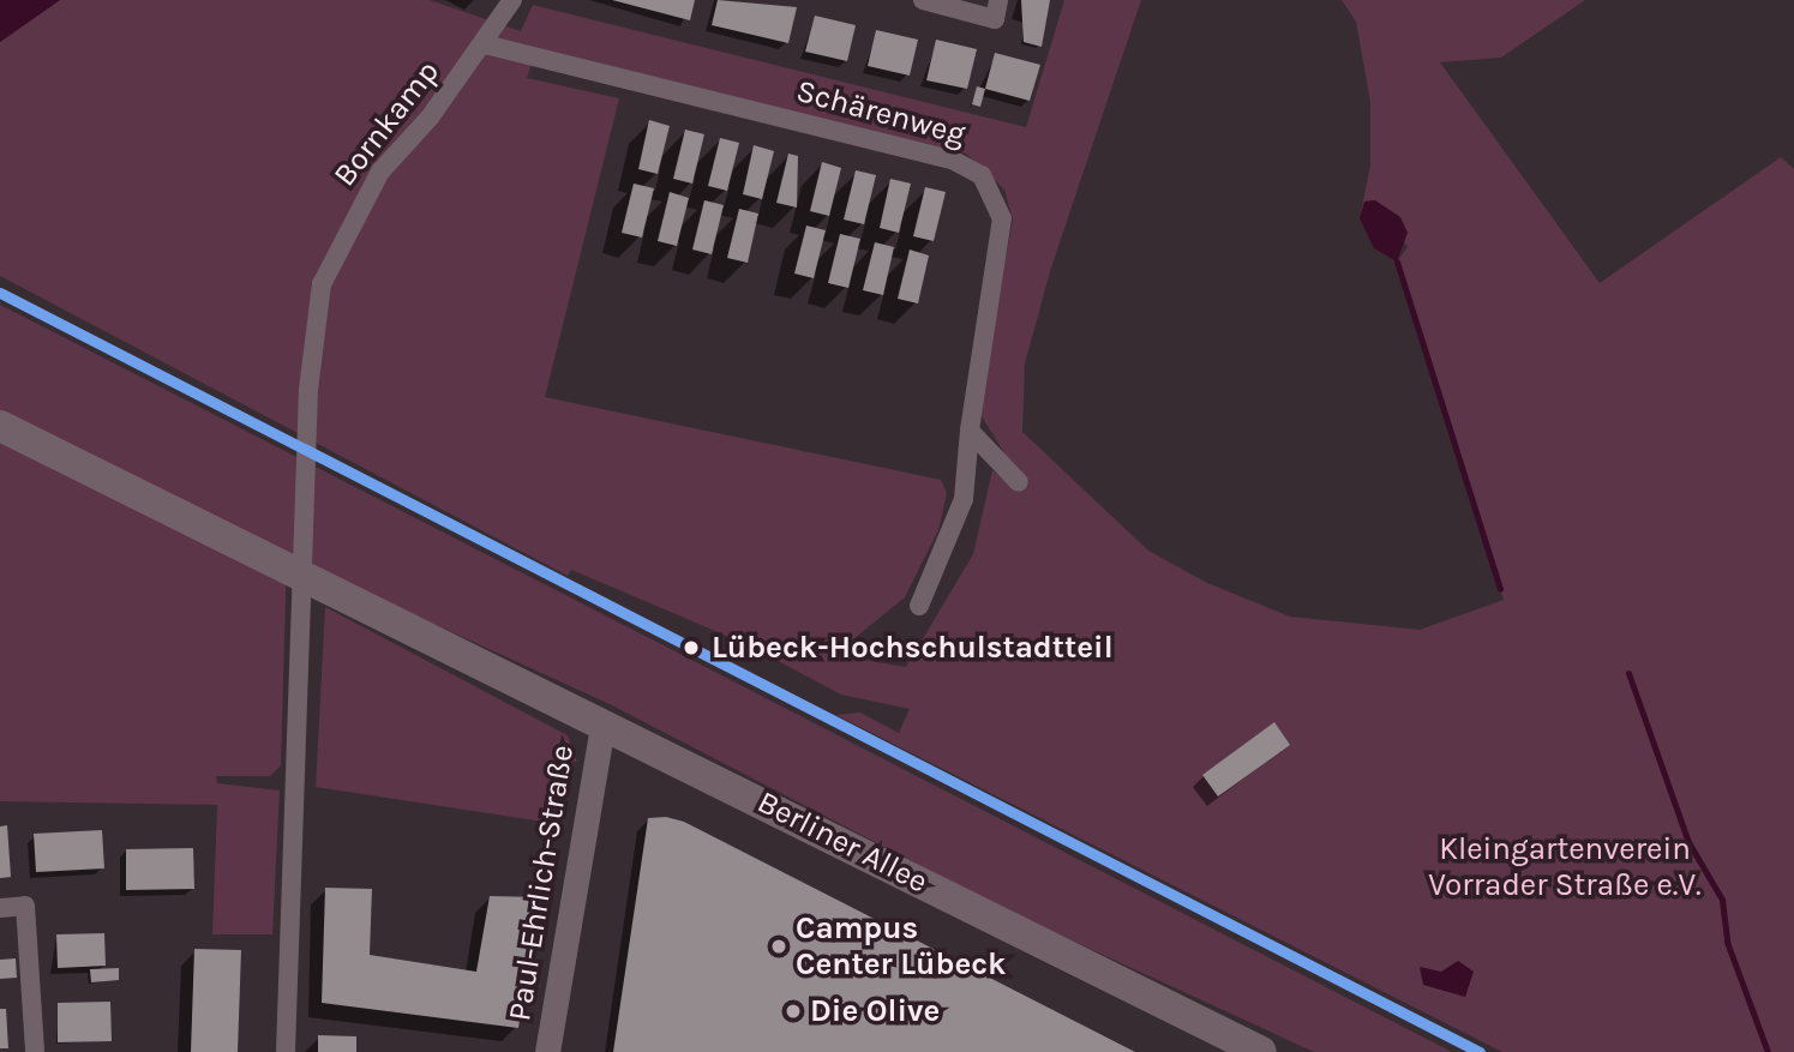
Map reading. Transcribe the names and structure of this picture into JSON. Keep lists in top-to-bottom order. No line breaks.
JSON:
{"streets":{"main road":["Berliner Allee"],"street":["Schärenweg","Bornkamp","Paul-Ehrlich-Straße"]},"crossings":[["Schärenweg","Bornkamp"],["Berliner Allee","Paul-Ehrlich-Straße"]],"parks":["Kleingartenverein Vorrader Straße e.V."],"places":["Lübeck-Hochschulstadtteil","Campus Center Lübeck","Die Olive"]}
